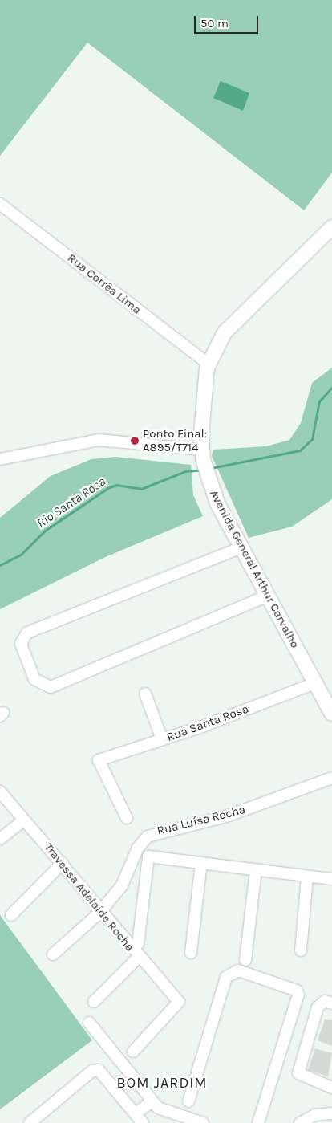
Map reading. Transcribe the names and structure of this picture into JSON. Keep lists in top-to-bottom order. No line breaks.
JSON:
{"streets":{"main road":["Avenida General Arthur Carvalho"],"street":["Rua Corrêa Lima","Rua Santa Rosa","Rua Luísa Rocha","Travessa Adelaíde Rocha"]},"crossings":[["Rua Corrêa Lima","Avenida General Arthur Carvalho"],["Avenida General Arthur Carvalho","Rua Santa Rosa"],["Rua Luísa Rocha","Travessa Adelaíde Rocha"]],"districts":["BOM JARDIM"],"water":["Rio Santa Rosa"],"places":["Ponto Final: A895/T714"],"scale_bar":"50 m"}
